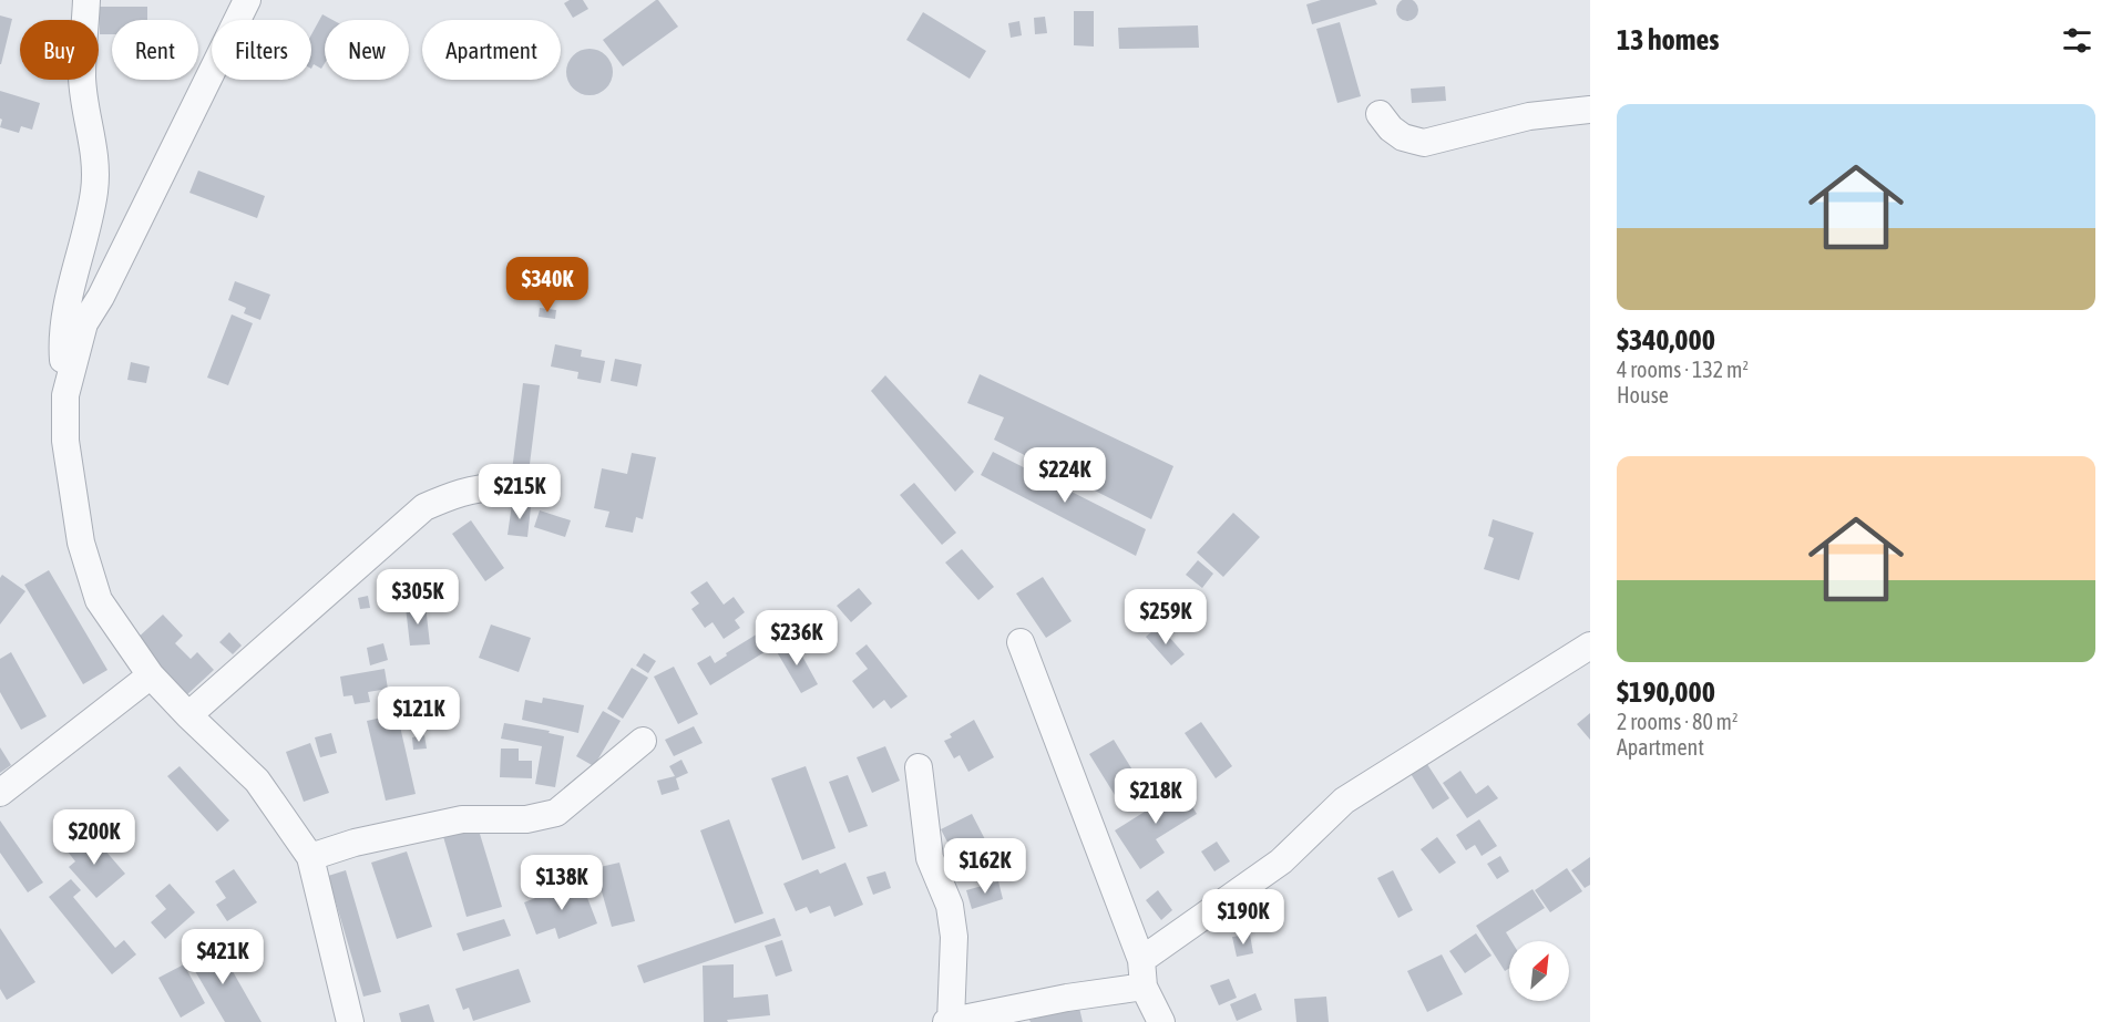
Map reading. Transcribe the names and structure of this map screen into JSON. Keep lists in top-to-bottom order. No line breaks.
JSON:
{"north":"top right","page":{"heading":"13 homes","chip":["Buy","Rent","Filters","New","Apartment"],"list":[{"name":"$340,000","note":"4 rooms · 132 m² · House"},{"name":"$190,000","note":"2 rooms · 80 m² · Apartment"}],"price":["$340K","$224K","$215K","$305K","$259K","$236K","$121K","$218K","$200K","$162K","$138K","$190K","$421K"]}}
